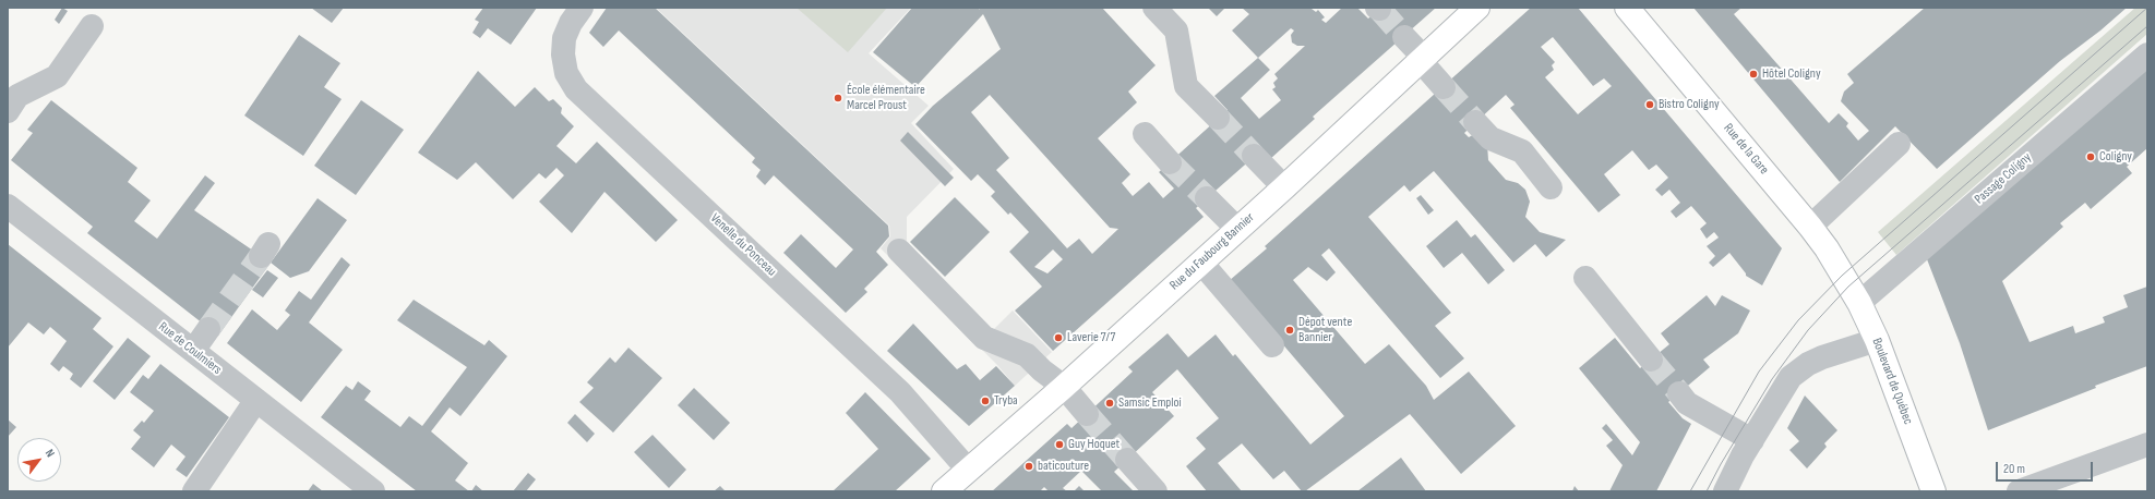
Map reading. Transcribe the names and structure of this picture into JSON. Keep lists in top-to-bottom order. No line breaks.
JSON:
{"streets":{"main road":["Rue de la Gare","Rue du Faubourg Bannier","Boulevard de Québec"],"street":["Passage Coligny","Venelle du Ponceau","Rue de Coulmiers"]},"crossings":[["Rue de la Gare","Boulevard de Québec"],["Passage Coligny","Boulevard de Québec"],["Venelle du Ponceau","Rue du Faubourg Bannier"]],"places":["Hôtel Coligny","École élémentaire Marcel Proust","Bistro Coligny","Coligny","Dépot vente Bannier","Laverie 7/7","Tryba","Samsic Emploi","Guy Hoquet","baticouture"],"scale_bar":"20 m","north":"top right"}
